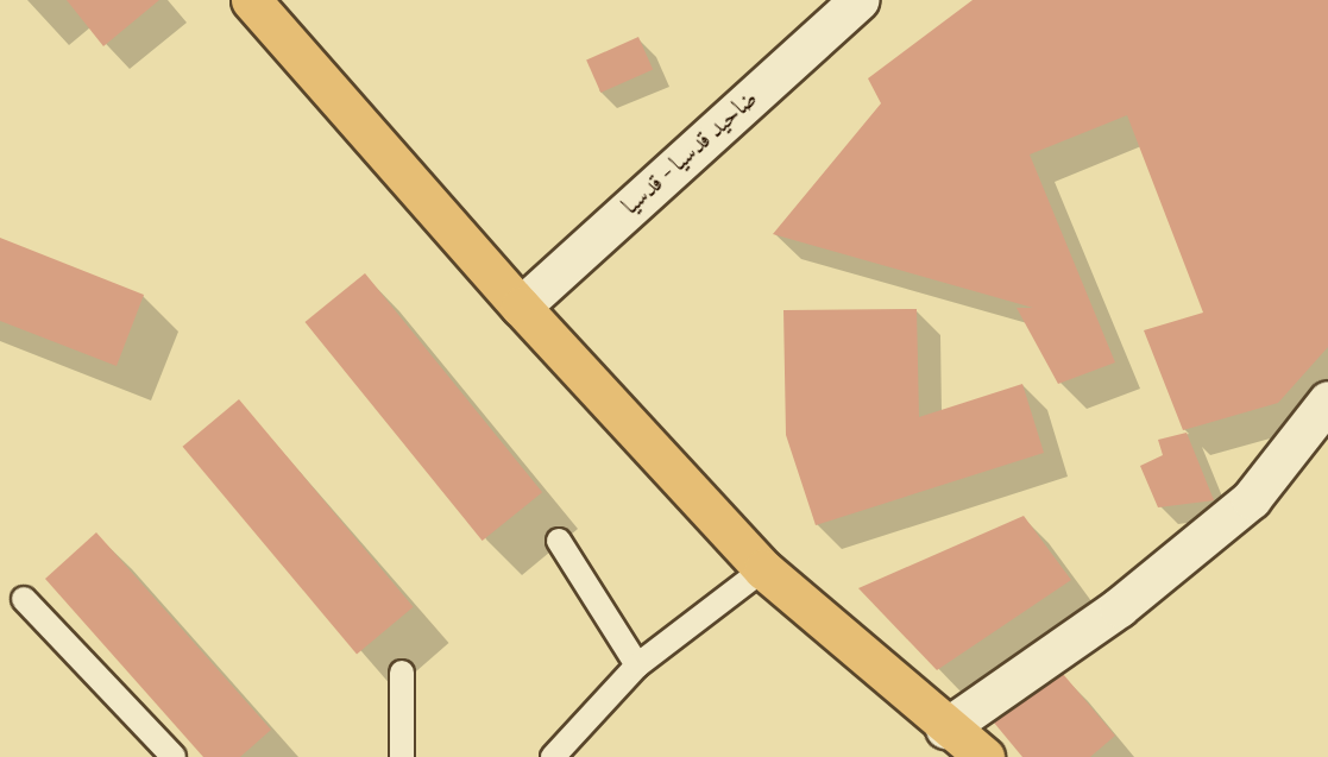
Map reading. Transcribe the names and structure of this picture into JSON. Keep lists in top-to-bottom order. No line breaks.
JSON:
{"streets":{"street":["ضاحيد قدسيا - قدسيا"]}}
